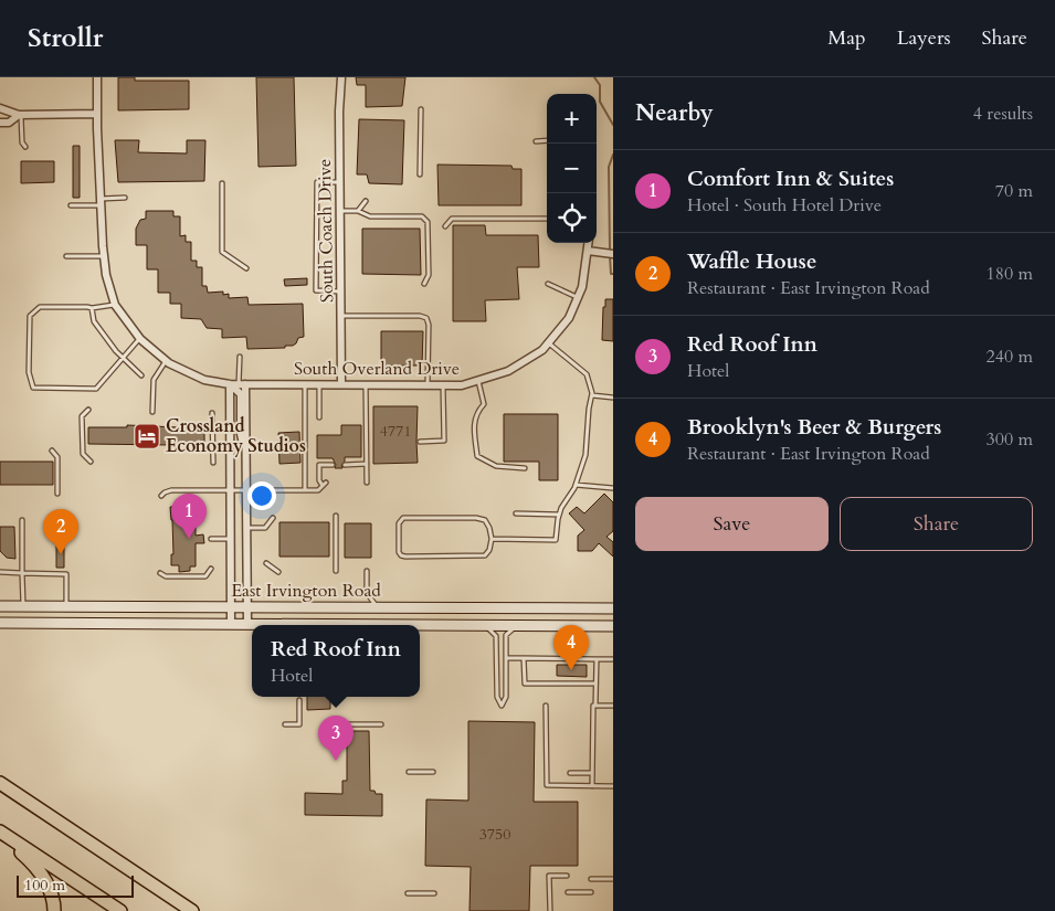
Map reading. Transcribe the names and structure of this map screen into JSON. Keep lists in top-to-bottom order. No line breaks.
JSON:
{"streets":{"main road":["East Irvington Road"],"street":["South Coach Drive","South Overland Drive"]},"crossings":[["South Coach Drive","South Overland Drive"]],"places":{"hotel":["Crossland Economy Studios"]},"house_numbers":["4771","3750"],"scale_bar":"100 m","page":{"header":"Strollr","nav":["Map","Layers","Share"],"heading":["Nearby","4 results"],"map_buttons":["+","−"],"list":[{"mark":"1","name":"Comfort Inn & Suites","note":"Hotel · South Hotel Drive","value":"70 m"},{"mark":"2","name":"Waffle House","note":"Restaurant · East Irvington Road","value":"180 m"},{"mark":"3","name":"Red Roof Inn","note":"Hotel","value":"240 m"},{"mark":"4","name":"Brooklyn's Beer & Burgers","note":"Restaurant · East Irvington Road","value":"300 m"}],"buttons":["Save","Share"],"pins":["1","2","4","3"],"popup":["Red Roof Inn","Hotel"],"scale":"100 m"}}
